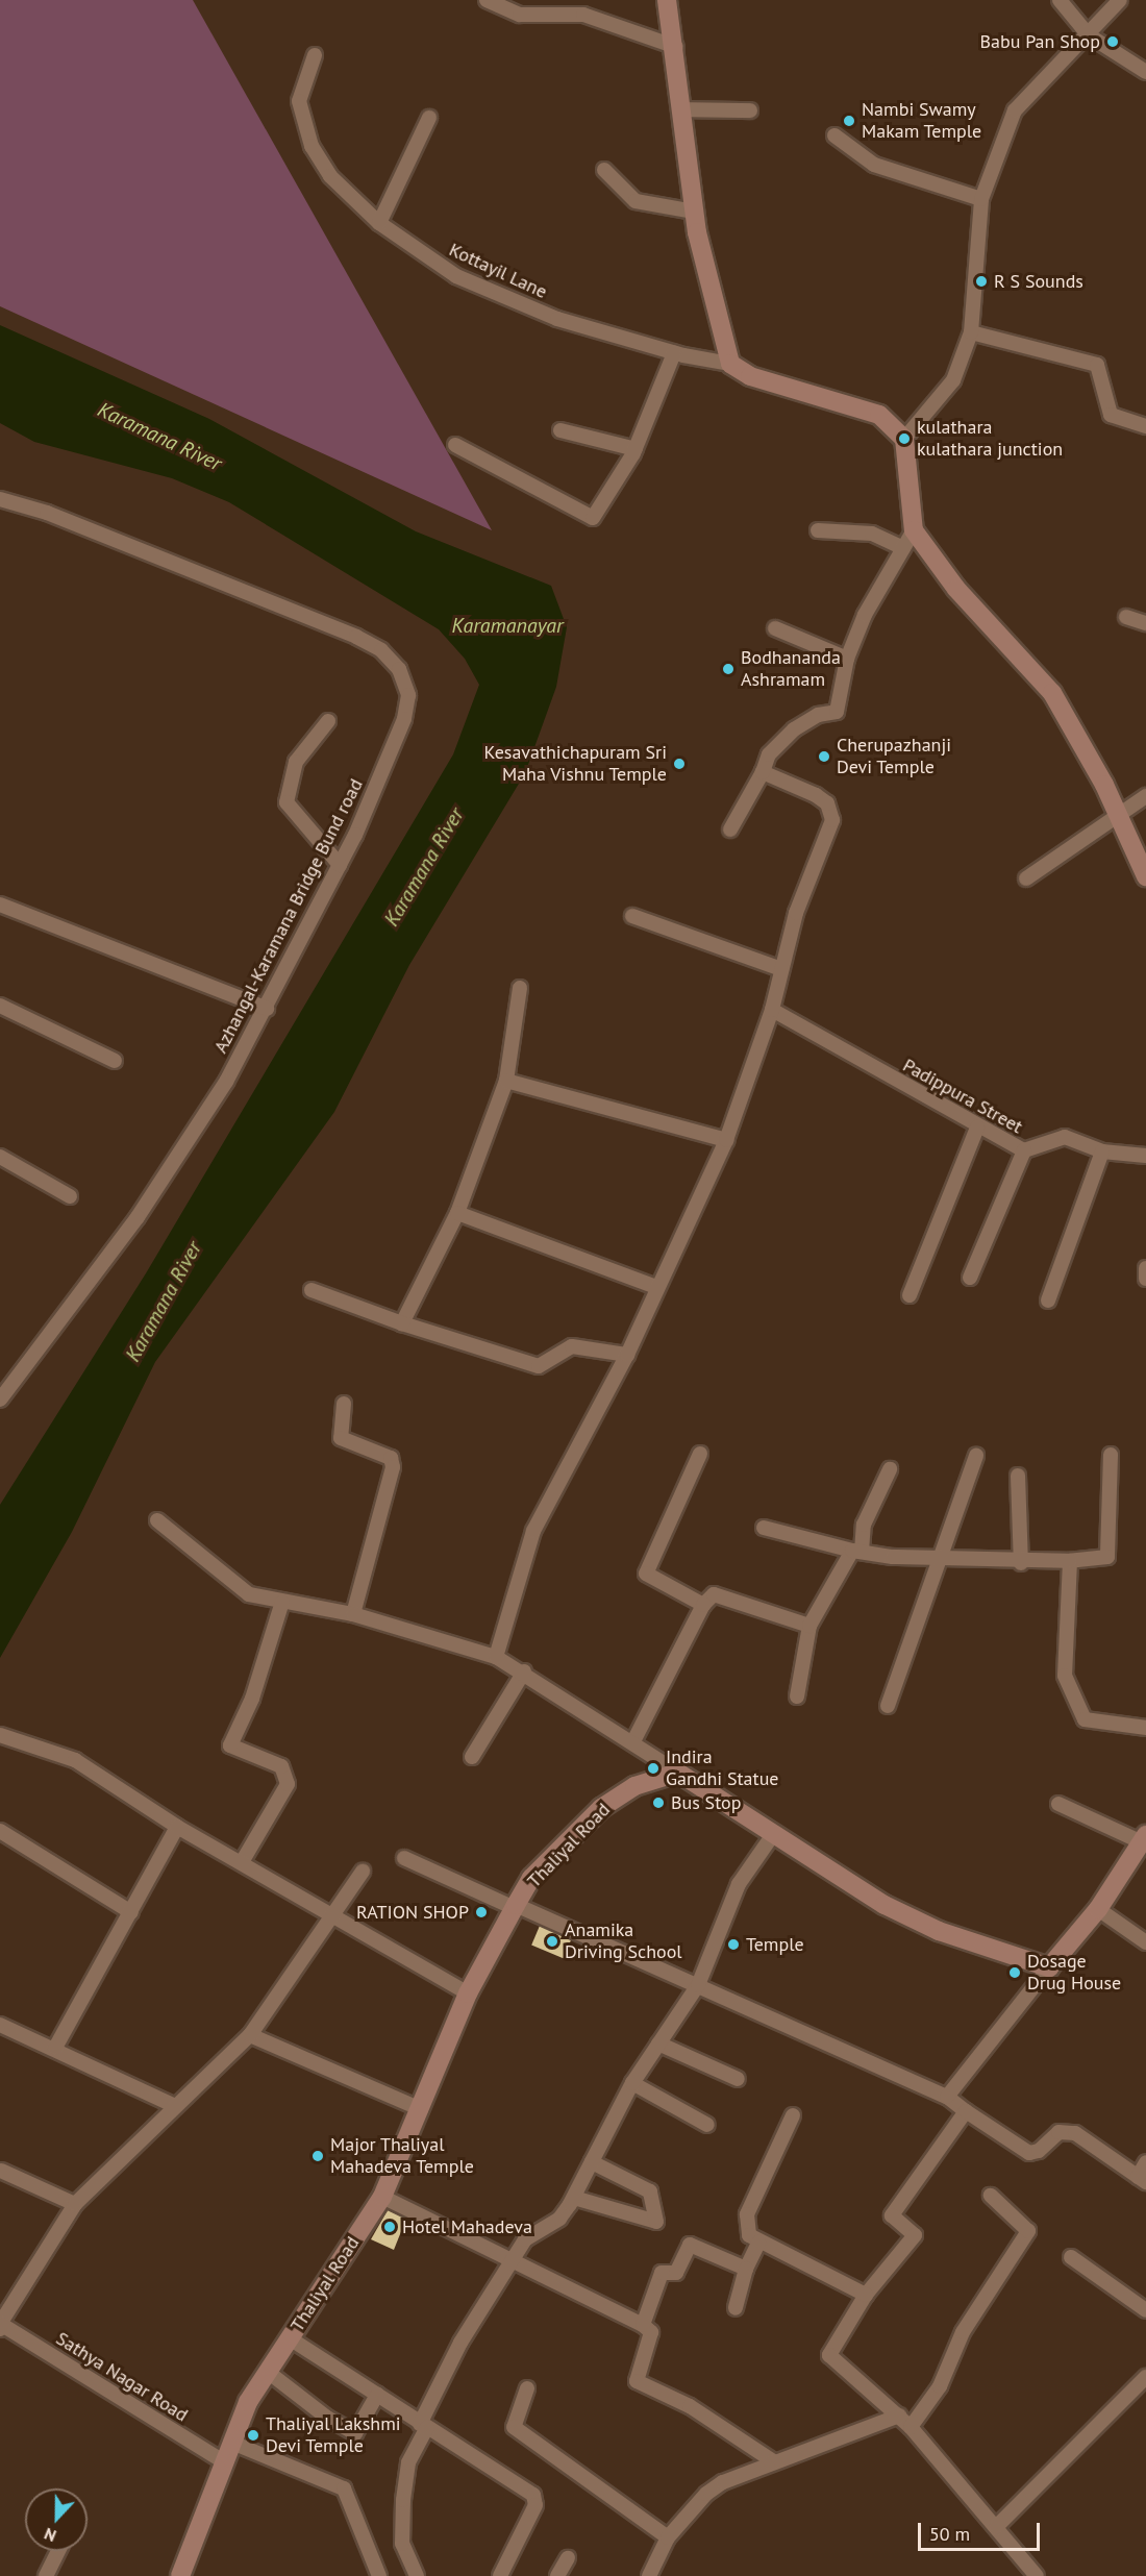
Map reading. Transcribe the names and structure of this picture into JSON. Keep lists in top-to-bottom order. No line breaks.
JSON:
{"streets":{"street":["Kottayil Lane","Azhangal-Karamana Bridge Bund road","Padippura Street","Thaliyal Road","Sathya Nagar Road"]},"crossings":[["Thaliyal Road","Sathya Nagar Road"]],"water":["Karamana River","Karamanayar"],"places":["Babu Pan Shop","Nambi Swamy Makam Temple","R S Sounds","kulathara kulathara junction","Bodhananda Ashramam","Cherupazhanji Devi Temple","Kesavathichapuram Sri Maha Vishnu Temple","Indira Gandhi Statue","Bus Stop","RATION SHOP","Anamika Driving School","Temple","Dosage Drug House","Major Thaliyal Mahadeva Temple","Hotel Mahadeva","Thaliyal Lakshmi Devi Temple"],"scale_bar":"50 m","north":"bottom"}
